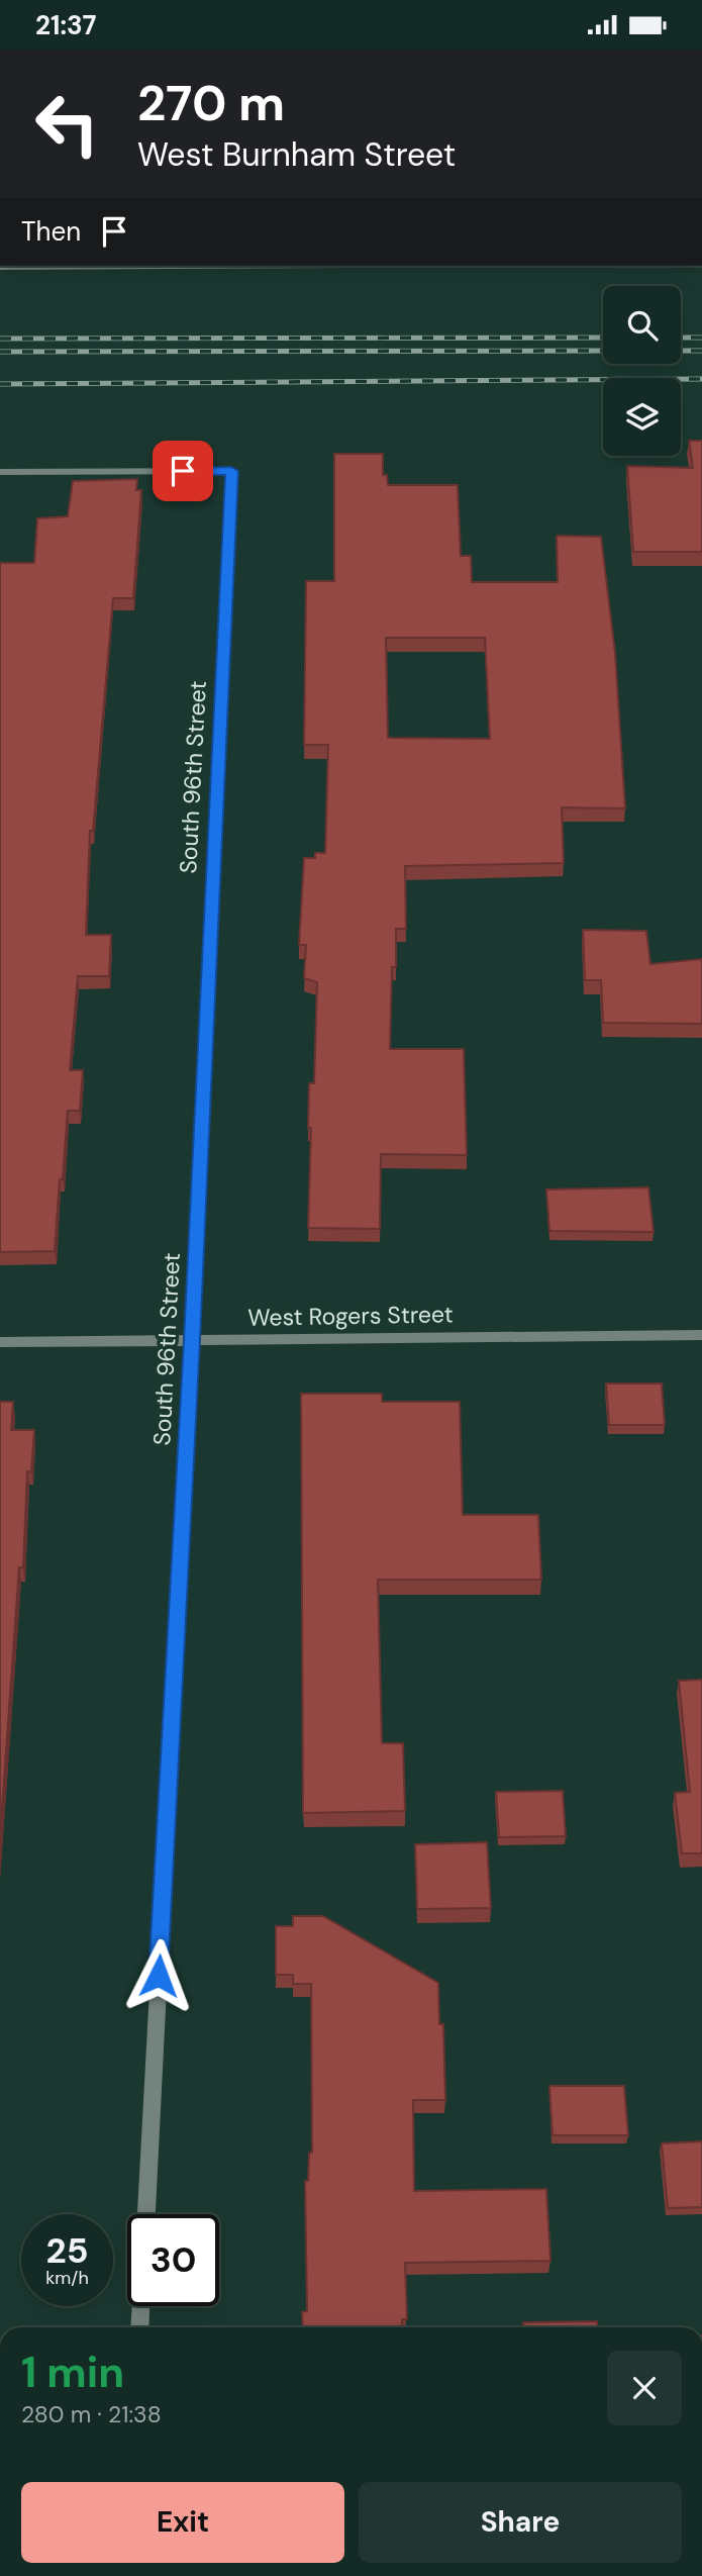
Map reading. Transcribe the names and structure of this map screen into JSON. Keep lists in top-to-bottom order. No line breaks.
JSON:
{"streets":{"street":["South 96th Street","West Rogers Street"]},"crossings":[["South 96th Street","West Rogers Street"]],"page":{"status":"21:37","turn":["270 m","West Burnham Street"],"then":"Then","speed":"25 km/h","limit":"30","heading":["1 min","280 m · 21:38"],"buttons":["Exit","Share"]}}
